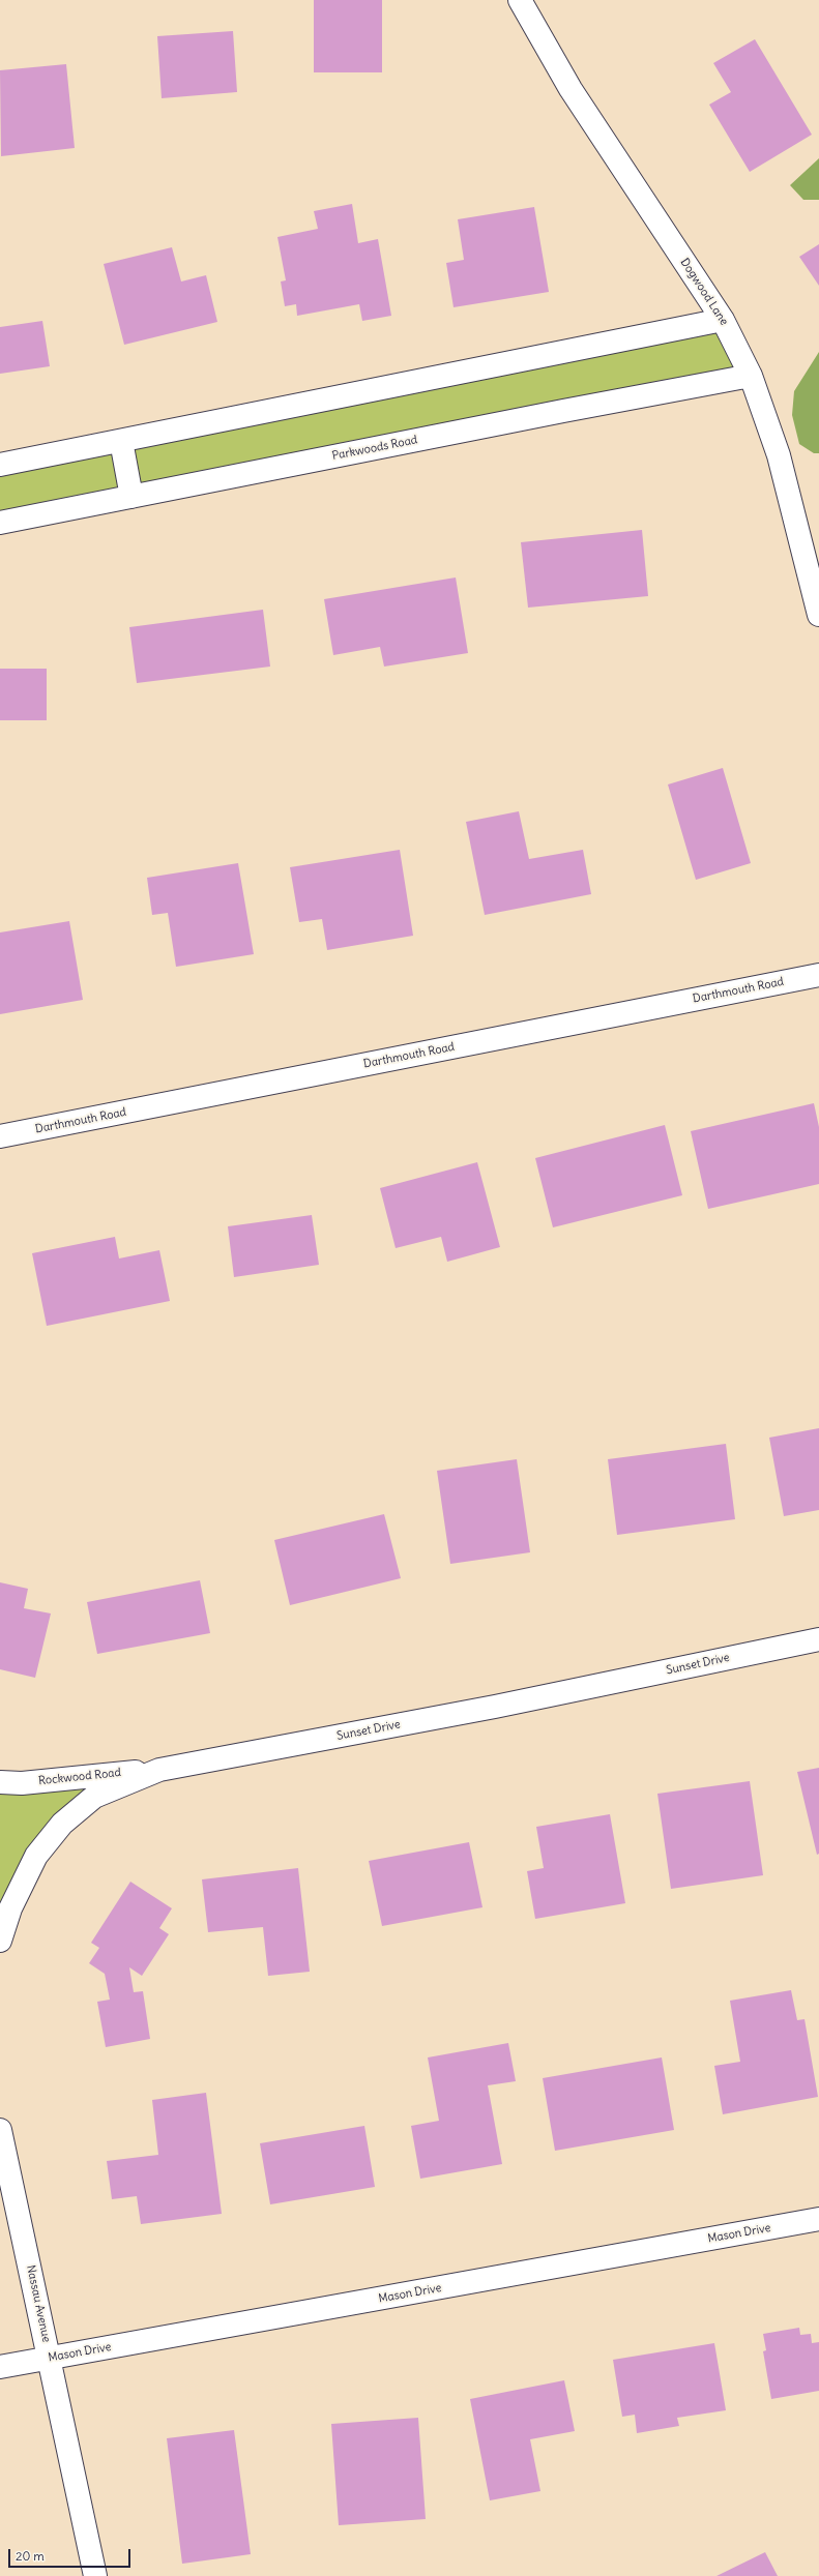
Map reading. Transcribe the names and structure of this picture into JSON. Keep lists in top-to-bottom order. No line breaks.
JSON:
{"streets":{"street":["Dogwood Lane","Parkwoods Road","Darthmouth Road","Sunset Drive","Rockwood Road","Mason Drive","Nassau Avenue"]},"crossings":[["Dogwood Lane","Parkwoods Road"],["Sunset Drive","Rockwood Road"],["Mason Drive","Nassau Avenue"]],"scale_bar":"20 m"}
